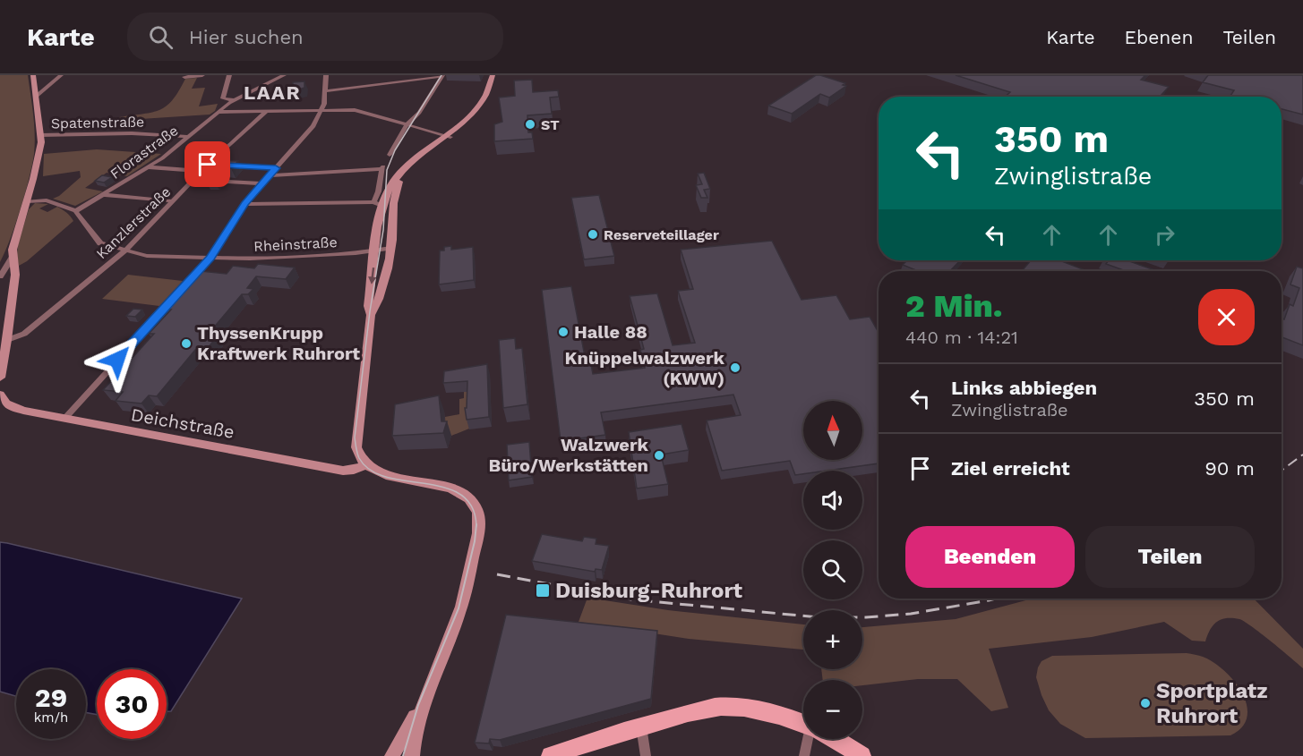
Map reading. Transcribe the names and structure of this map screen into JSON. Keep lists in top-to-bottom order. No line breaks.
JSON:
{"streets":{"main road":["Deichstraße"],"street":["Spatenstraße","Florastraße","Kanzlerstraße","Rheinstraße"]},"crossings":[["Spatenstraße","Florastraße"],["Florastraße","Rheinstraße"],["Kanzlerstraße","Rheinstraße"]],"districts":["LAAR"],"places":{"other":["ST","Reserveteillager","Halle 88","ThyssenKrupp Kraftwerk Ruhrort","Knüppelwalzwerk (KWW)","Walzwerk Büro/Werkstätten","Sportplatz Ruhrort"],"transit":["Duisburg-Ruhrort"]},"north":"top","page":{"header":"Karte","search":"Hier suchen","nav":["Karte","Ebenen","Teilen"],"turn":["350 m","Zwinglistraße"],"heading":["2 Min.","440 m · 14:21"],"list":[{"name":"Links abbiegen","note":"Zwinglistraße","value":"350 m"},{"name":"Ziel erreicht","value":"90 m"}],"map_buttons":["+","−"],"buttons":["Beenden","Teilen"],"speed":"29 km/h","limit":"30"}}
